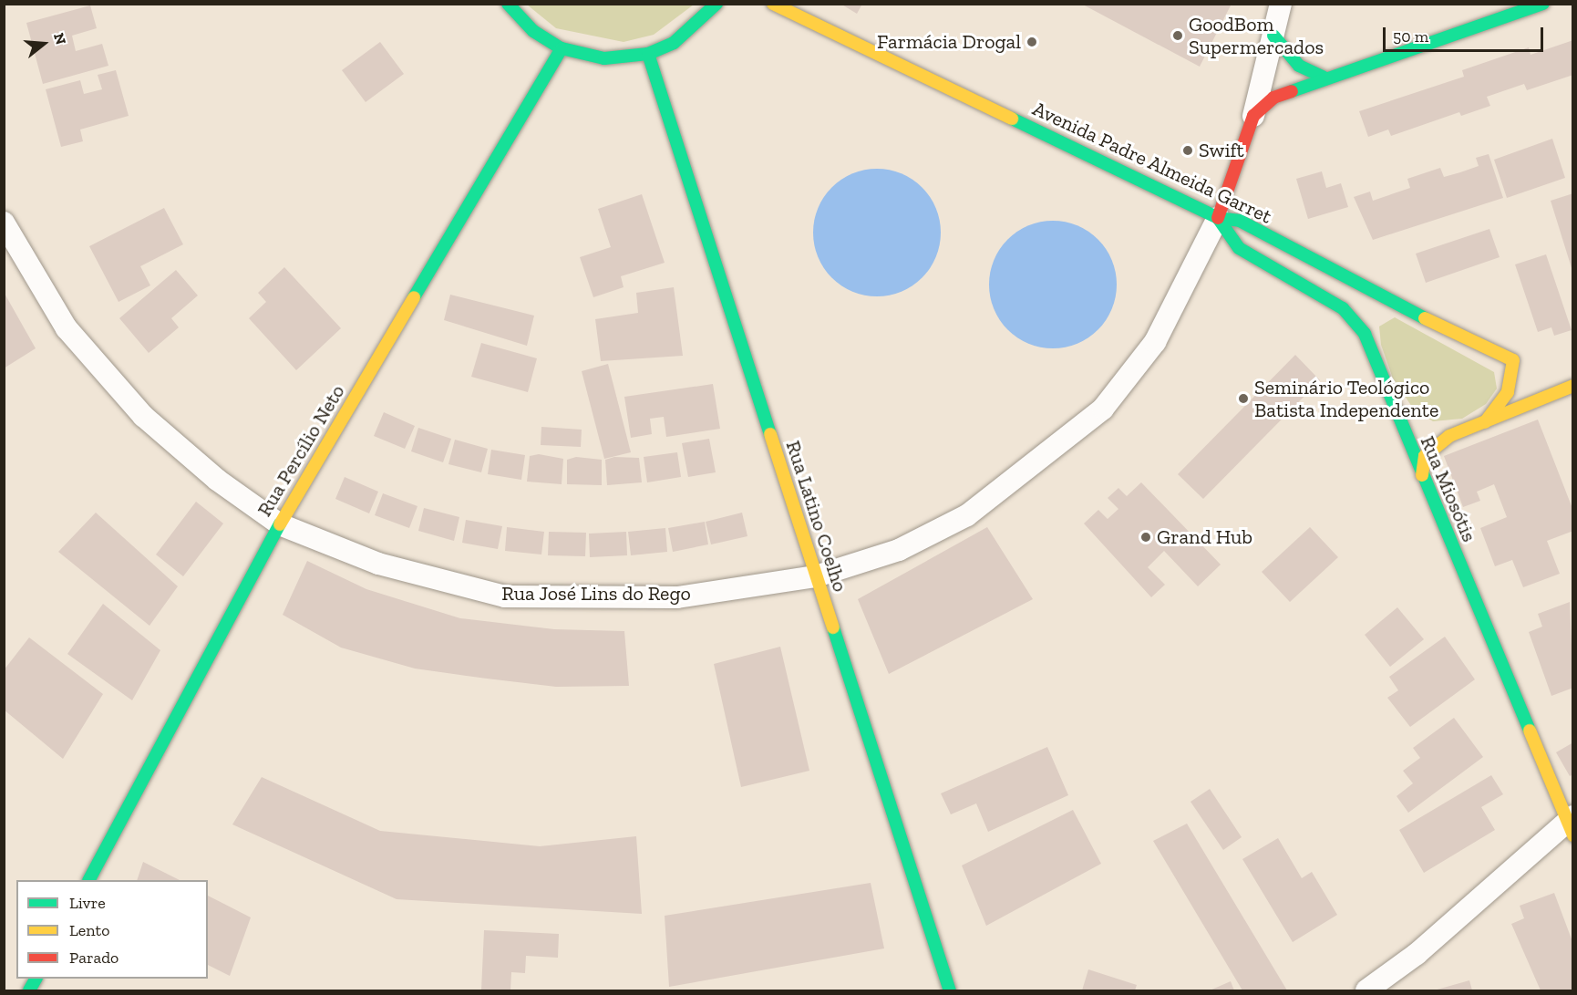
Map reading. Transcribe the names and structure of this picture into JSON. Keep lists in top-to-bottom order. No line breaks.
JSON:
{"streets":{"main road":["Avenida Padre Almeida Garret","Rua Percílio Neto","Rua Miosótis","Rua Latino Coelho","Rua José Lins do Rego"]},"crossings":[["Avenida Padre Almeida Garret","Rua Miosótis"],["Avenida Padre Almeida Garret","Rua José Lins do Rego"],["Rua Percílio Neto","Rua José Lins do Rego"],["Rua Miosótis","Rua José Lins do Rego"],["Rua Latino Coelho","Rua José Lins do Rego"]],"places":["GoodBom Supermercados","Farmácia Drogal","Swift","Seminário Teológico Batista Independente","Grand Hub"],"legend":["Livre","Lento","Parado"],"scale_bar":"50 m","north":"right"}
